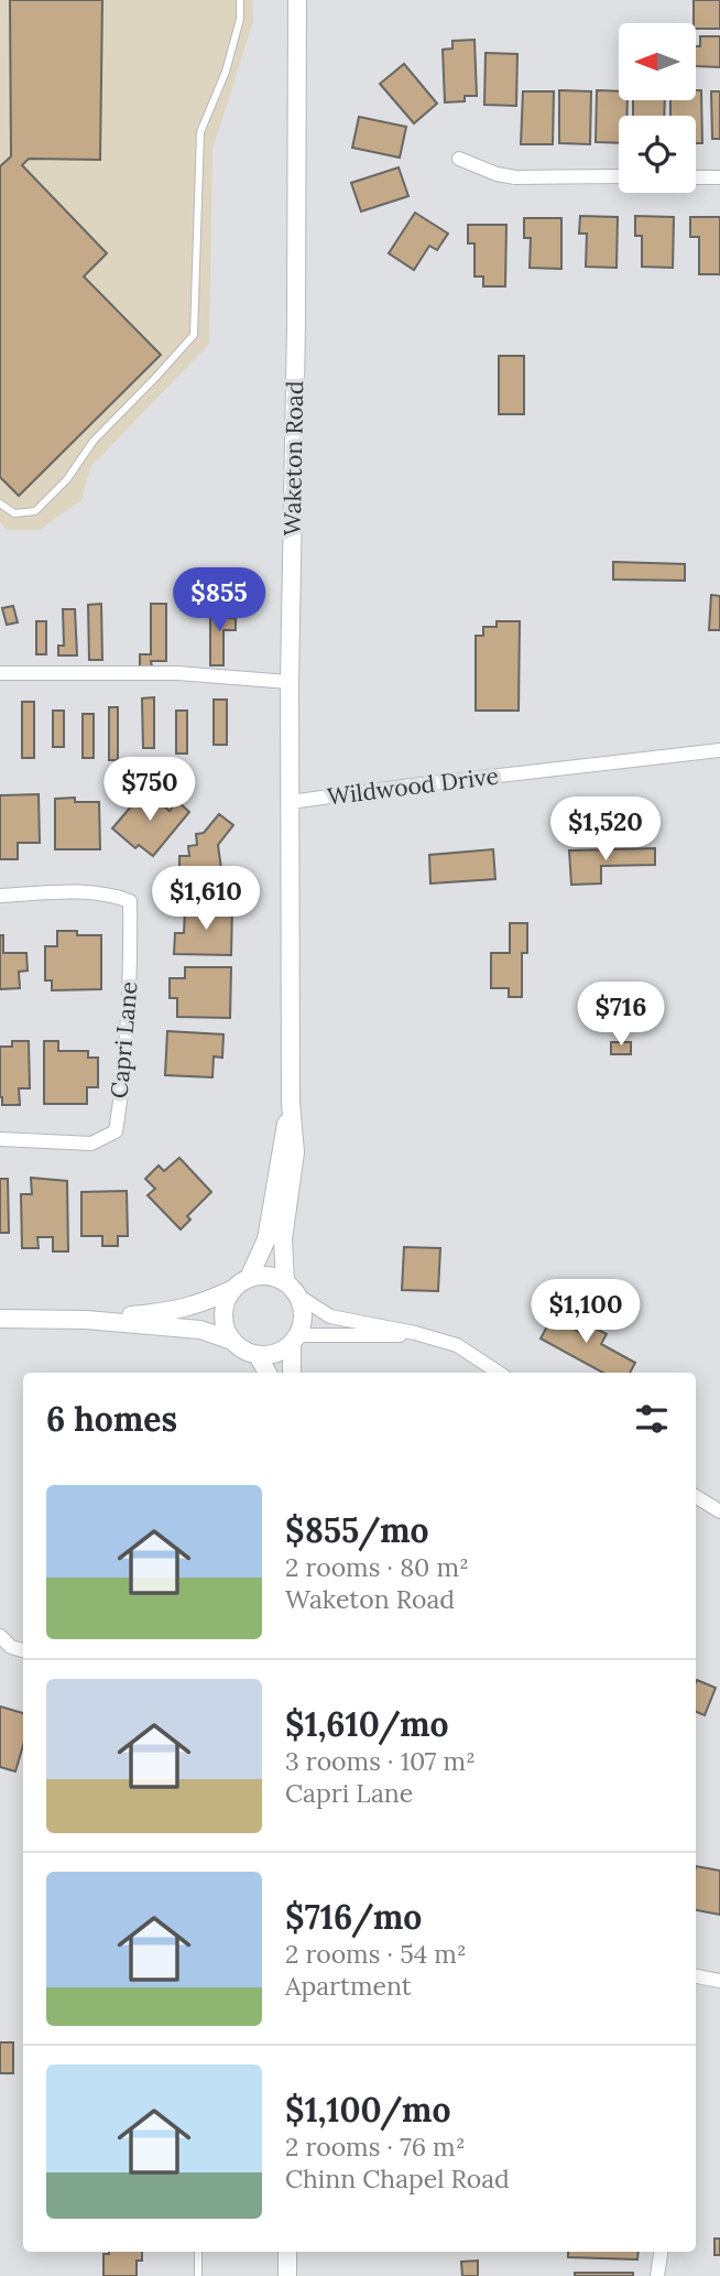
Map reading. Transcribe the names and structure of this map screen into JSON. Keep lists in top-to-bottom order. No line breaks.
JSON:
{"streets":{"street":["Waketon Road","Wildwood Drive","Capri Lane"]},"crossings":[["Waketon Road","Wildwood Drive"]],"north":"left","page":{"price":["$855","$750","$1,520","$1,610","$716","$1,100"],"heading":"6 homes","list":[{"name":"$855/mo","note":"2 rooms · 80 m² · Waketon Road"},{"name":"$1,610/mo","note":"3 rooms · 107 m² · Capri Lane"},{"name":"$716/mo","note":"2 rooms · 54 m² · Apartment"},{"name":"$1,100/mo","note":"2 rooms · 76 m² · Chinn Chapel Road"}]}}
